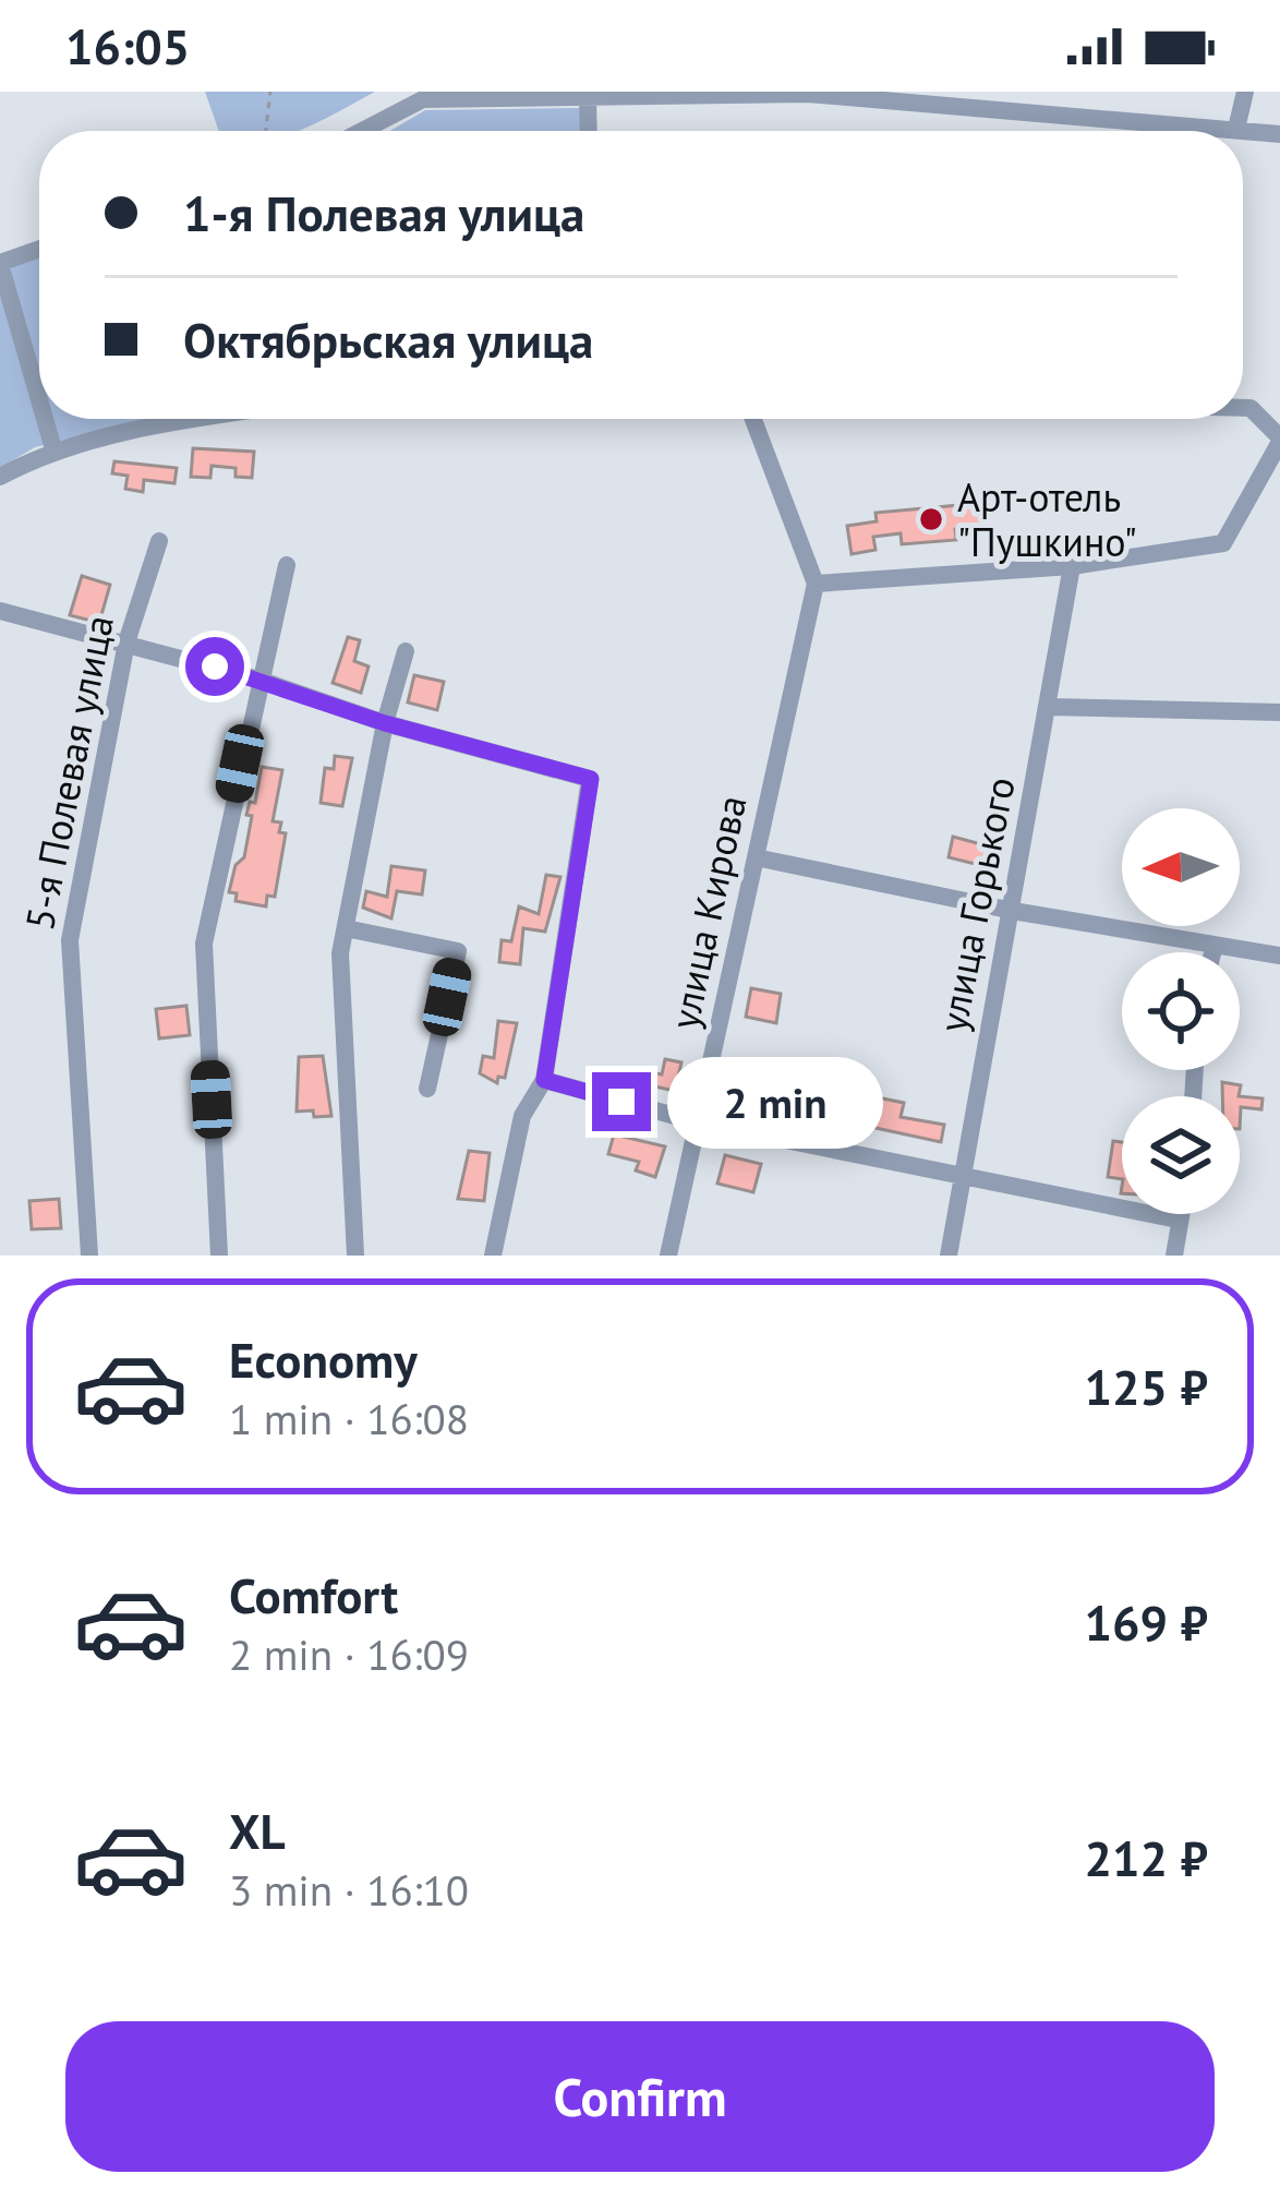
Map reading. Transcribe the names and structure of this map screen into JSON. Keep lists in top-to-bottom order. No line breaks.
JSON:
{"streets":{"street":["5-я Полевая улица","улица Горького","улица Кирова"]},"places":["Арт-отель \"Пушкино\""],"north":"left","page":{"status":"16:05","banner":["1-я Полевая улица","Октябрьская улица"],"bubble":"2 min","list":[{"name":"Economy","note":"1 min · 16:08","value":"125 ₽"},{"name":"Comfort","note":"2 min · 16:09","value":"169 ₽"},{"name":"XL","note":"3 min · 16:10","value":"212 ₽"}],"buttons":"Confirm"}}
